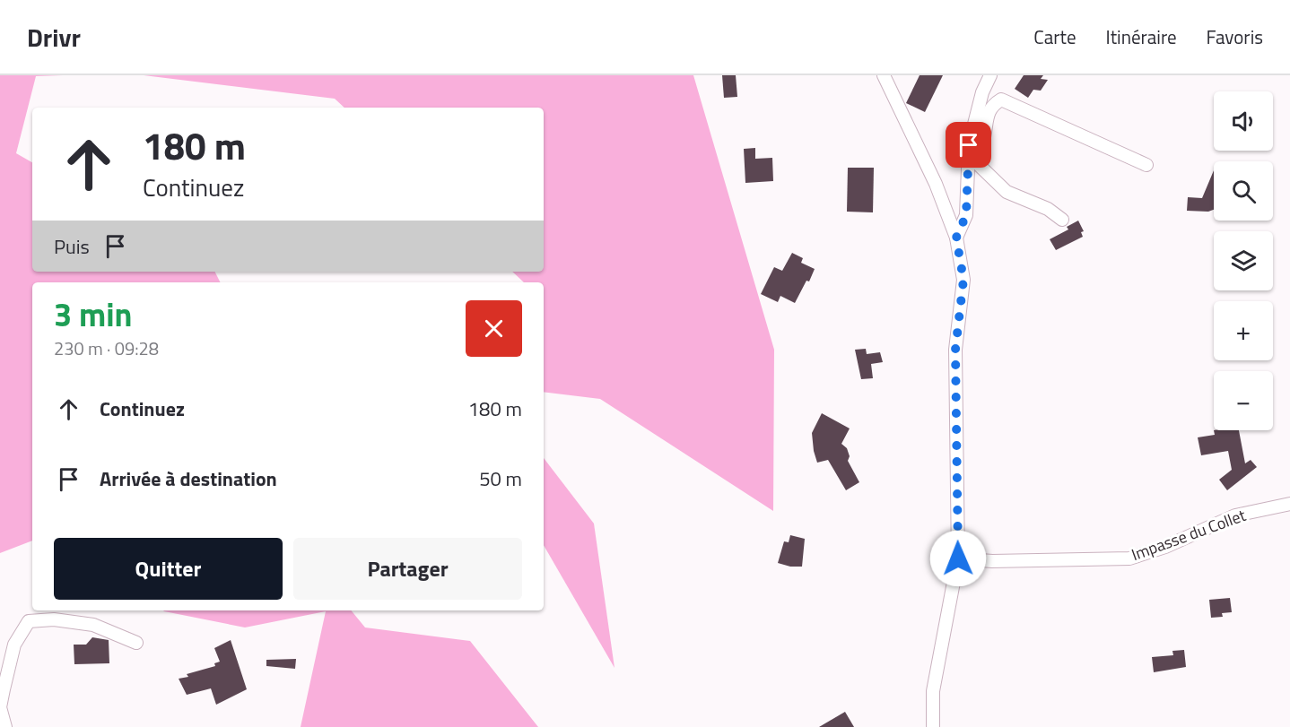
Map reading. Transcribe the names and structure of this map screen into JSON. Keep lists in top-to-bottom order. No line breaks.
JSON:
{"streets":{"street":["Impasse du Collet"]},"page":{"header":"Drivr","nav":["Carte","Itinéraire","Favoris"],"map_buttons":["+","−"],"turn":["180 m","Continuez"],"then":"Puis","heading":["3 min","230 m · 09:28"],"list":[{"name":"Continuez","value":"180 m"},{"name":"Arrivée à destination","value":"50 m"}],"buttons":["Quitter","Partager"]}}
